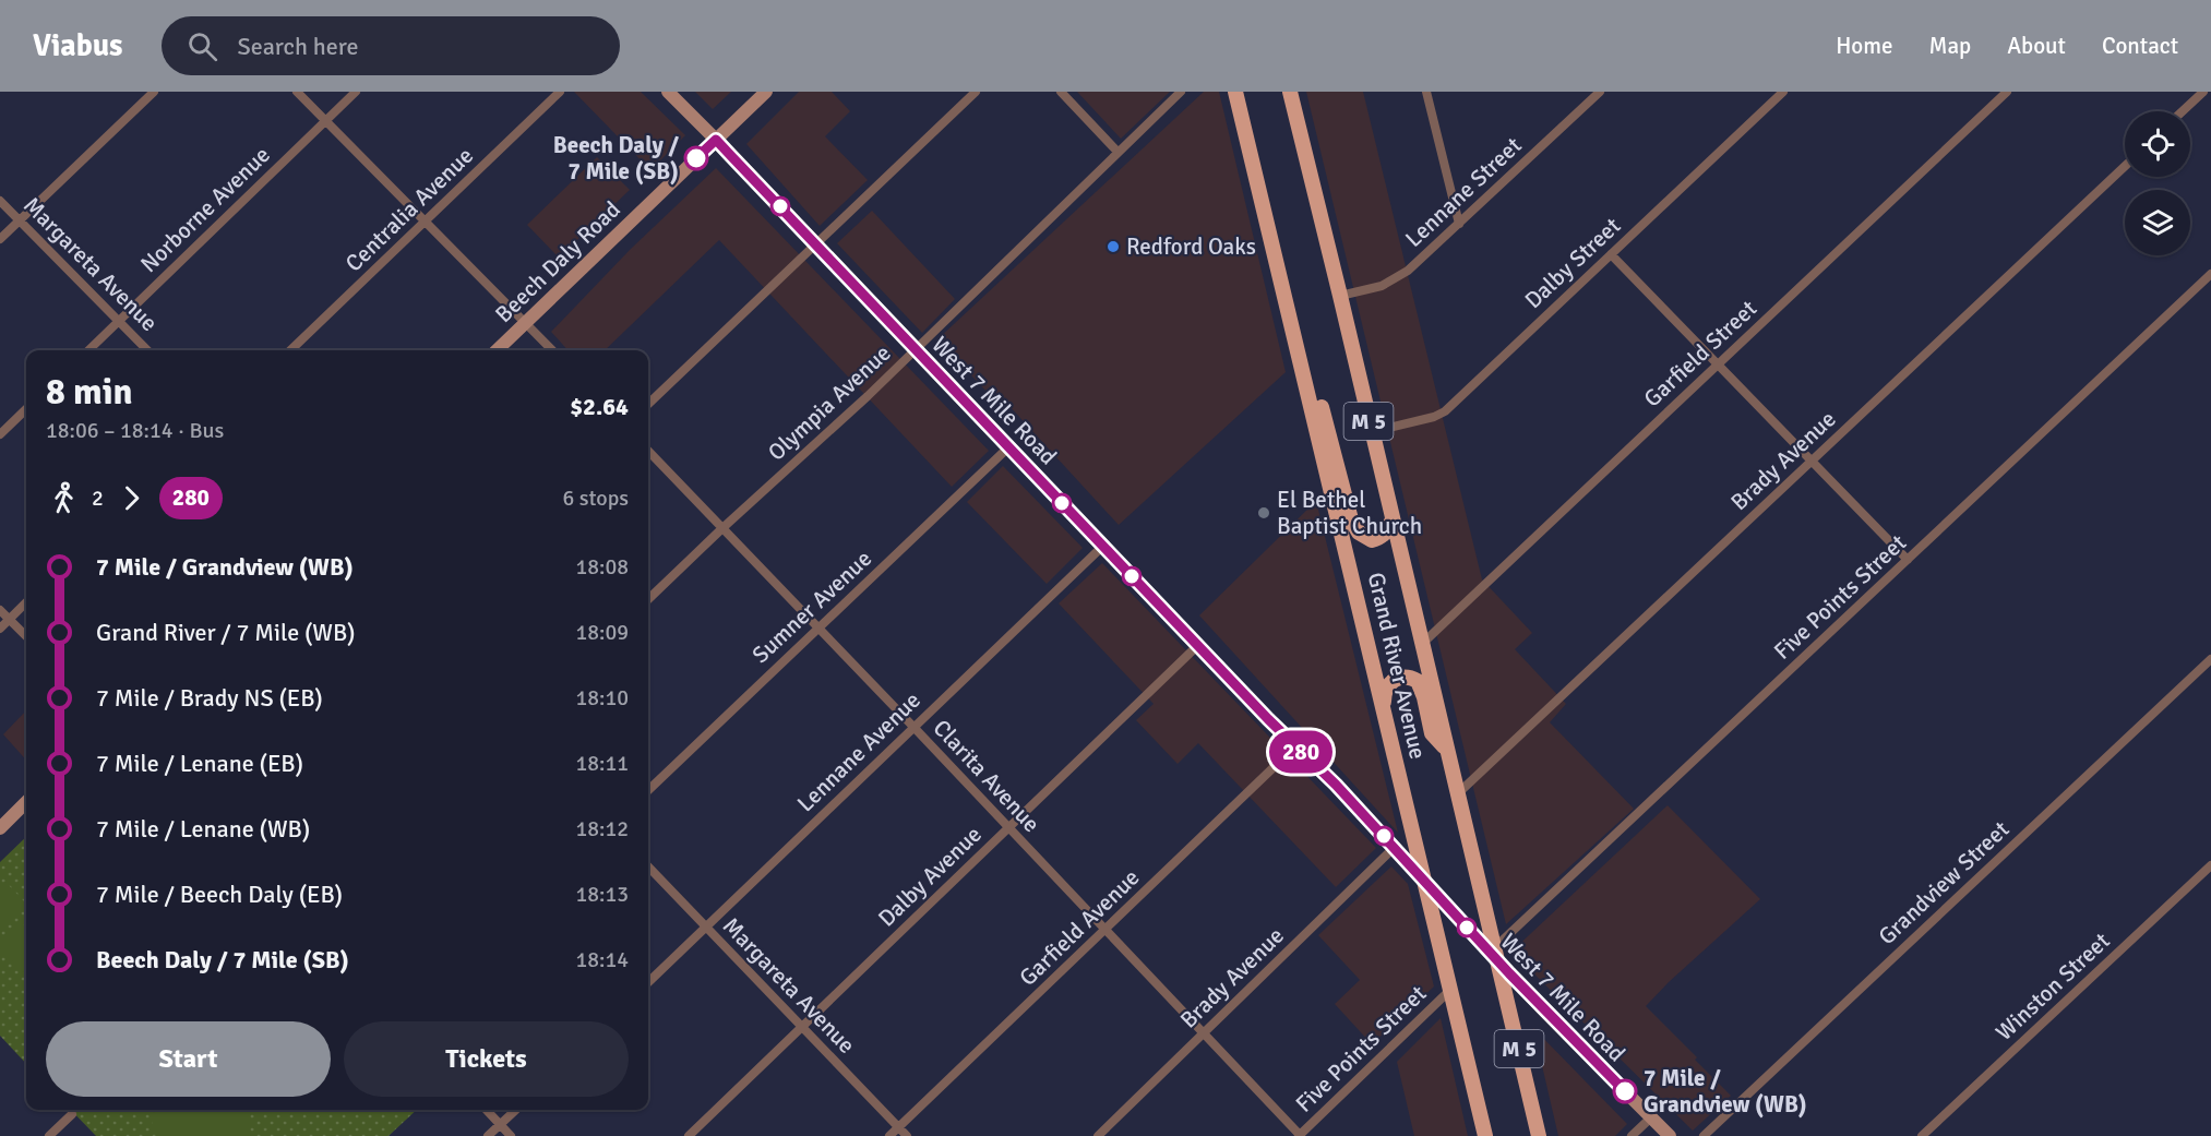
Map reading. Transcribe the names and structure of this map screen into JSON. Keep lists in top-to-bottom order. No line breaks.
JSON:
{"streets":{"main road":["Beech Daly Road","West 7 Mile Road","M 5","Grand River Avenue"],"street":["Lennane Street","Norborne Avenue","Centralia Avenue","Dalby Street","Margareta Avenue","Garfield Street","Olympia Avenue","Brady Avenue","Five Points Street","Sumner Avenue","Lennane Avenue","Clarita Avenue","Dalby Avenue","Grandview Street","Garfield Avenue","Winston Street"]},"crossings":[["Lennane Street","Grand River Avenue"],["Norborne Avenue","Margareta Avenue"],["Beech Daly Road","West 7 Mile Road"],["Dalby Street","Grand River Avenue"],["Margareta Avenue","Lennane Avenue"],["Margareta Avenue","Dalby Avenue"],["Margareta Avenue","Garfield Avenue"],["Garfield Street","Grand River Avenue"],["West 7 Mile Road","Olympia Avenue"],["West 7 Mile Road","Brady Avenue"],["West 7 Mile Road","Five Points Street"],["West 7 Mile Road","Sumner Avenue"],["West 7 Mile Road","Grand River Avenue"],["West 7 Mile Road","Lennane Avenue"],["West 7 Mile Road","Dalby Avenue"],["West 7 Mile Road","Garfield Avenue"],["Olympia Avenue","Clarita Avenue"],["Brady Avenue","Grand River Avenue"],["Brady Avenue","Clarita Avenue"],["Five Points Street","Grand River Avenue"],["Five Points Street","Clarita Avenue"],["Sumner Avenue","Clarita Avenue"],["Lennane Avenue","Clarita Avenue"],["Clarita Avenue","Dalby Avenue"],["Clarita Avenue","Garfield Avenue"]],"places":["Beech Daly / 7 Mile (SB)","Redford Oaks","El Bethel Baptist Church","7 Mile / Grandview (WB)"],"lines":["bus line 280"],"page":{"header":"Viabus","search":"Search here","nav":["Home","Map","About","Contact"],"on_map":"280","heading":["8 min","18:06 – 18:14 · Bus","$2.64"],"legs":["2","280","6 stops"],"list":[{"name":"7 Mile / Grandview (WB)","value":"18:08"},{"name":"Grand River / 7 Mile (WB)","value":"18:09"},{"name":"7 Mile / Brady NS (EB)","value":"18:10"},{"name":"7 Mile / Lenane (EB)","value":"18:11"},{"name":"7 Mile / Lenane (WB)","value":"18:12"},{"name":"7 Mile / Beech Daly (EB)","value":"18:13"},{"name":"Beech Daly / 7 Mile (SB)","value":"18:14"}],"buttons":["Start","Tickets"]}}
